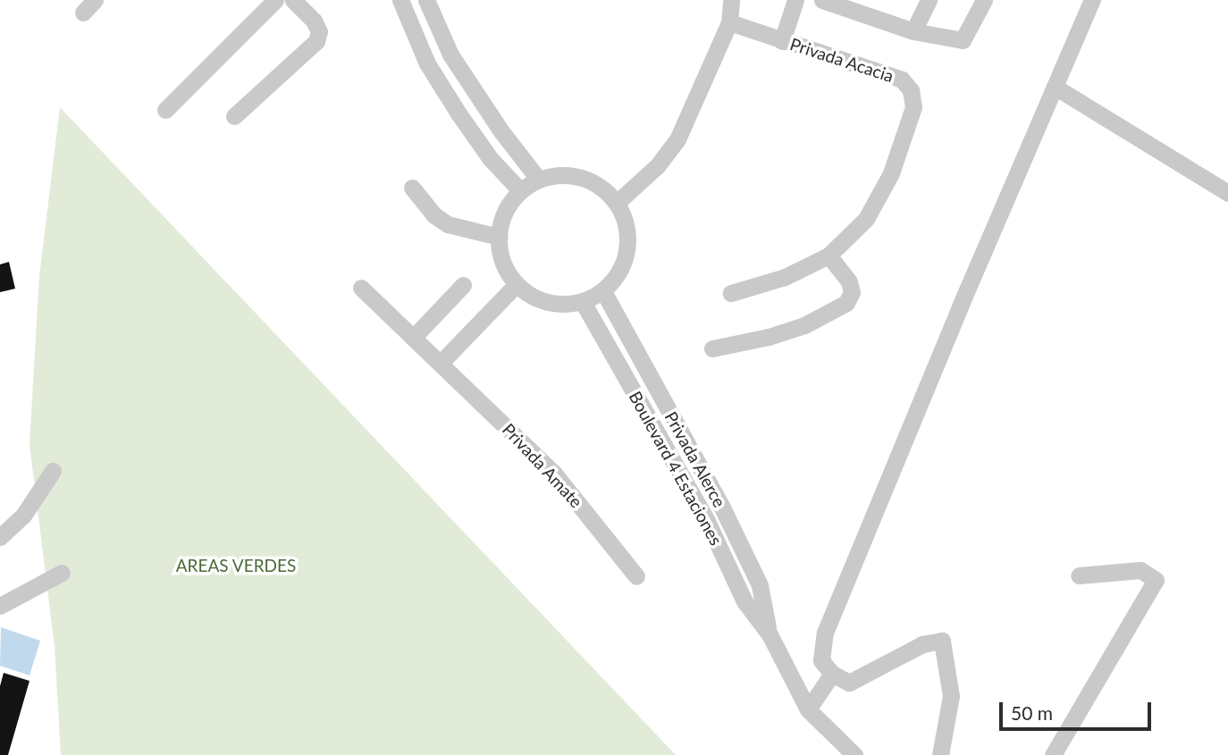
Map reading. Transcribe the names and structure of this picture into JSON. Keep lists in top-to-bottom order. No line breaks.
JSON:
{"streets":{"street":["Privada Acacia","Privada Alerce","Privada Amate","Boulevard 4 Estaciones"]},"crossings":[["Privada Alerce","Boulevard 4 Estaciones"]],"parks":["AREAS VERDES"],"scale_bar":"50 m"}
